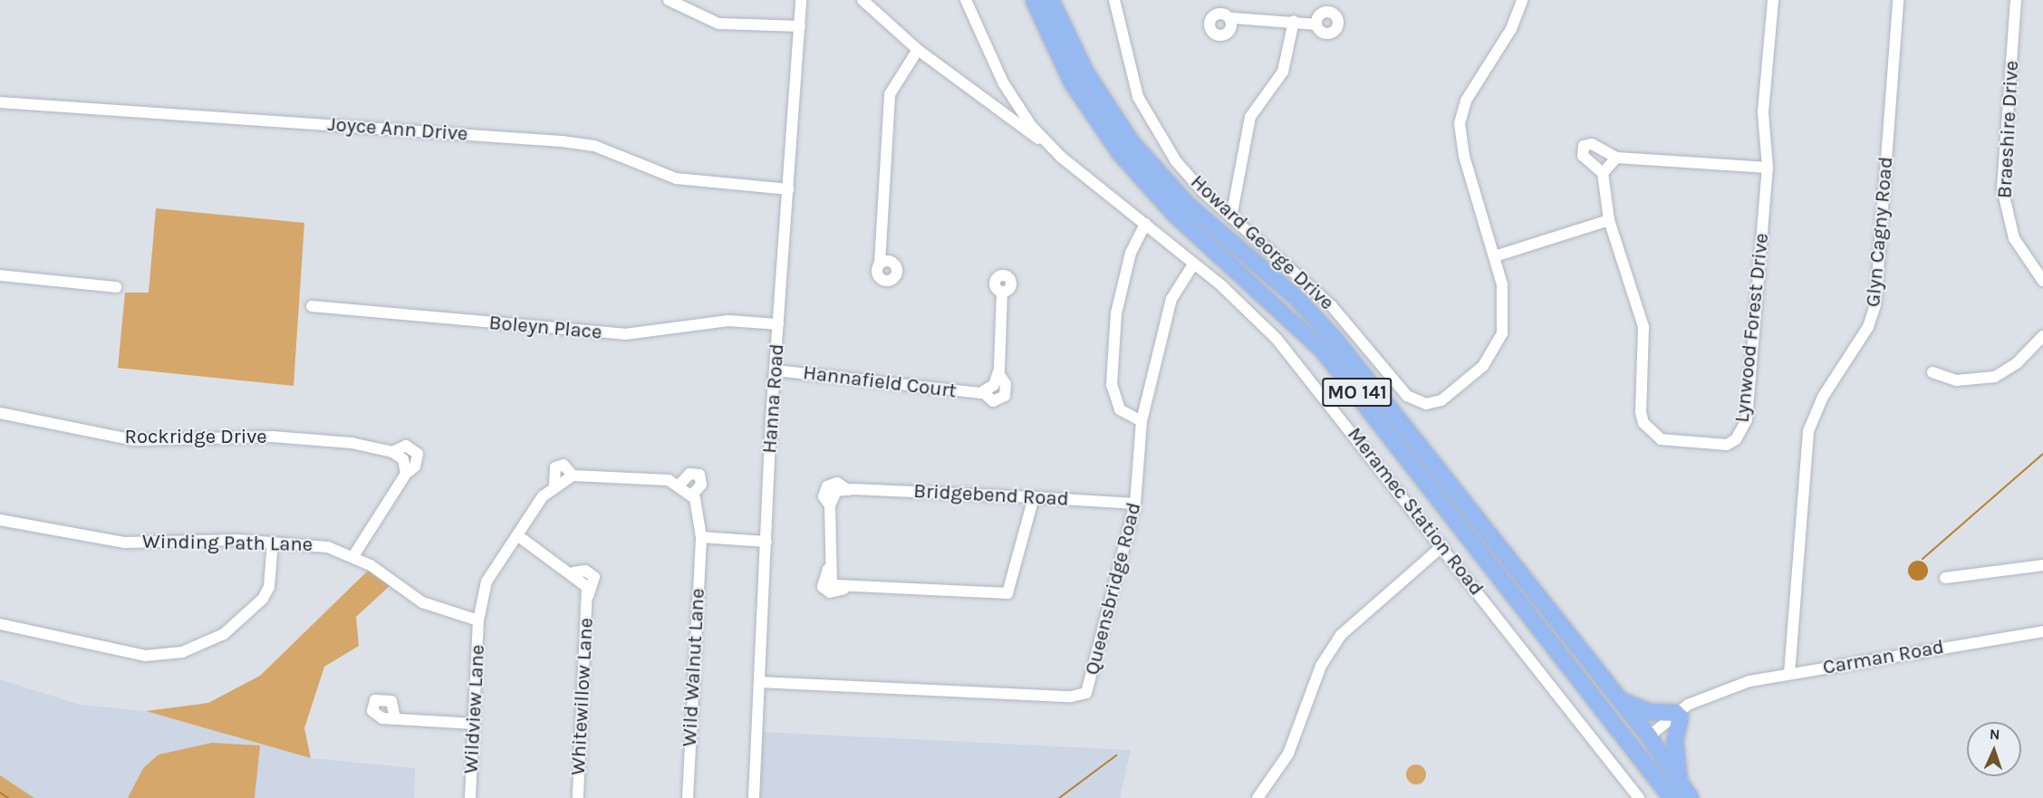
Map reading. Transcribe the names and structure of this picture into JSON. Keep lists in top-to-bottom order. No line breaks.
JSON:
{"streets":{"highway":["MO 141"],"street":["Joyce Ann Drive","Braeshire Drive","Glyn Cagny Road","Howard George Drive","Boleyn Place","Lynwood Forest Drive","Hannafield Court","Hanna Road","Rockridge Drive","Bridgebend Road","Meramec Station Road","Winding Path Lane","Queensbridge Road","Carman Road","Wild Walnut Lane","Whitewillow Lane","Wildview Lane"]},"crossings":[["Joyce Ann Drive","Hanna Road"],["Glyn Cagny Road","Carman Road"],["Boleyn Place","Hanna Road"],["Hannafield Court","Hanna Road"],["MO 141","Carman Road"],["Hanna Road","Queensbridge Road"],["Bridgebend Road","Queensbridge Road"],["Meramec Station Road","Queensbridge Road"],["Winding Path Lane","Wildview Lane"]],"north":"top"}
